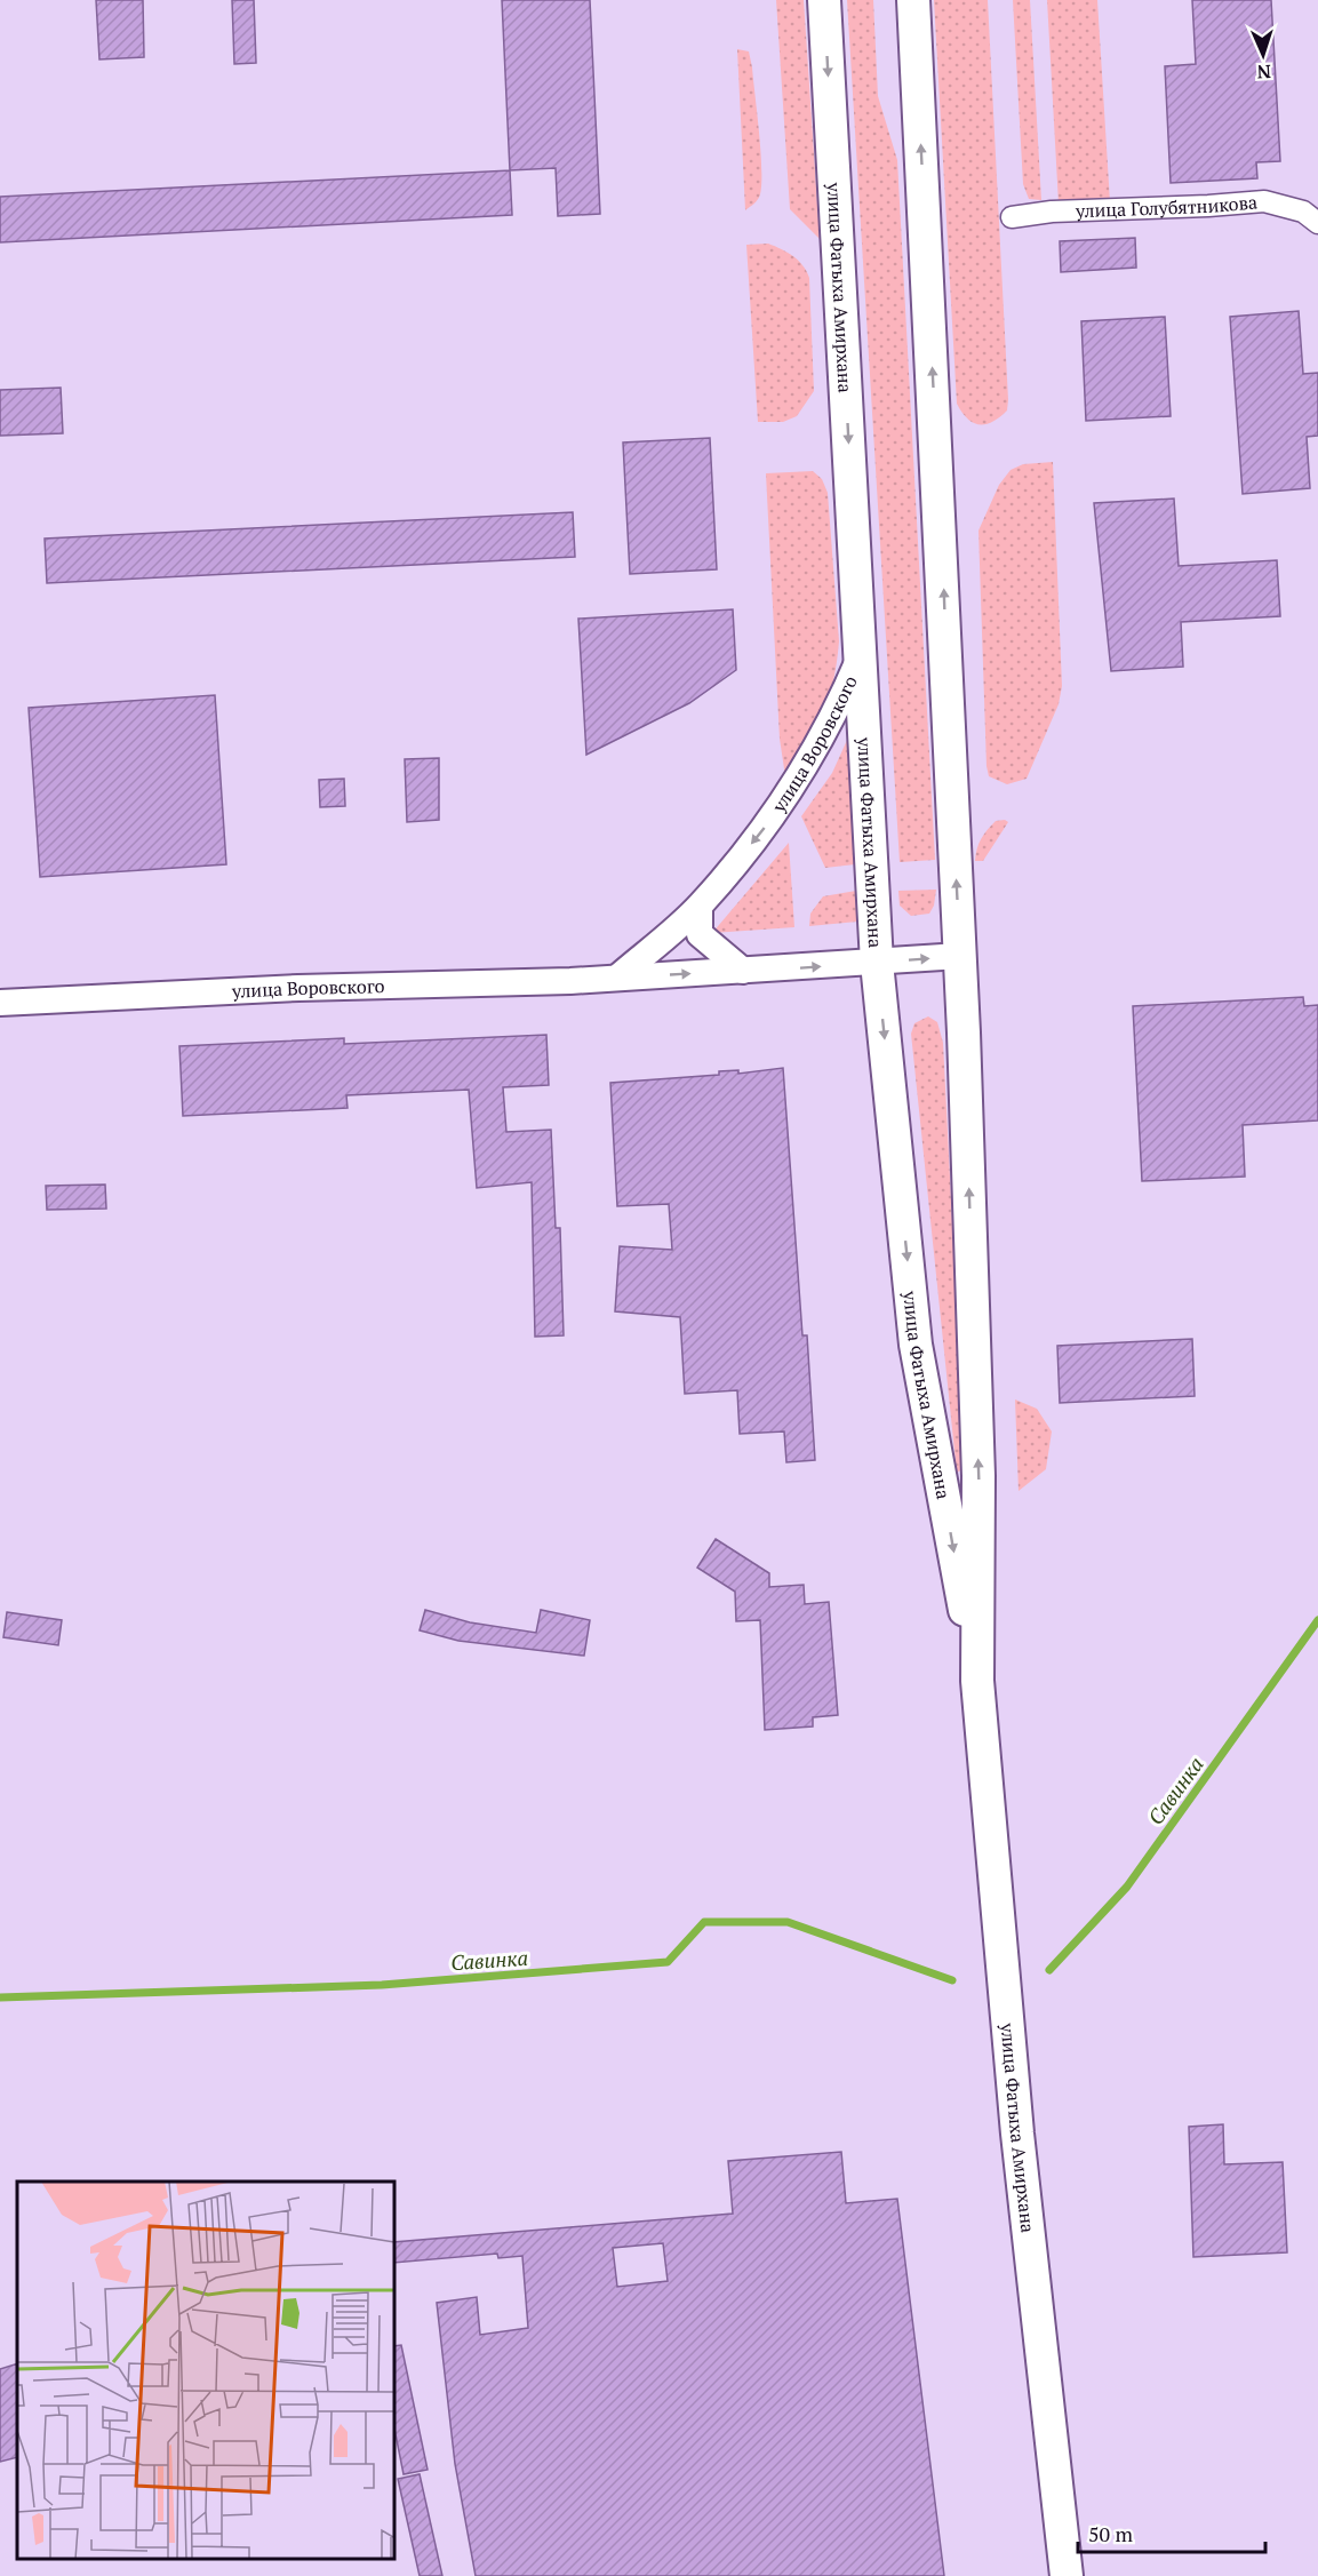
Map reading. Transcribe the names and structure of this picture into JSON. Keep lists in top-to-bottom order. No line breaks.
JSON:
{"streets":{"main road":["улица Фатыха Амирхана"],"street":["улица Голубятникова","улица Воровского"]},"crossings":[["улица Фатыха Амирхана","улица Воровского"]],"water":["Савинка"],"scale_bar":"50 m","north":"bottom"}
